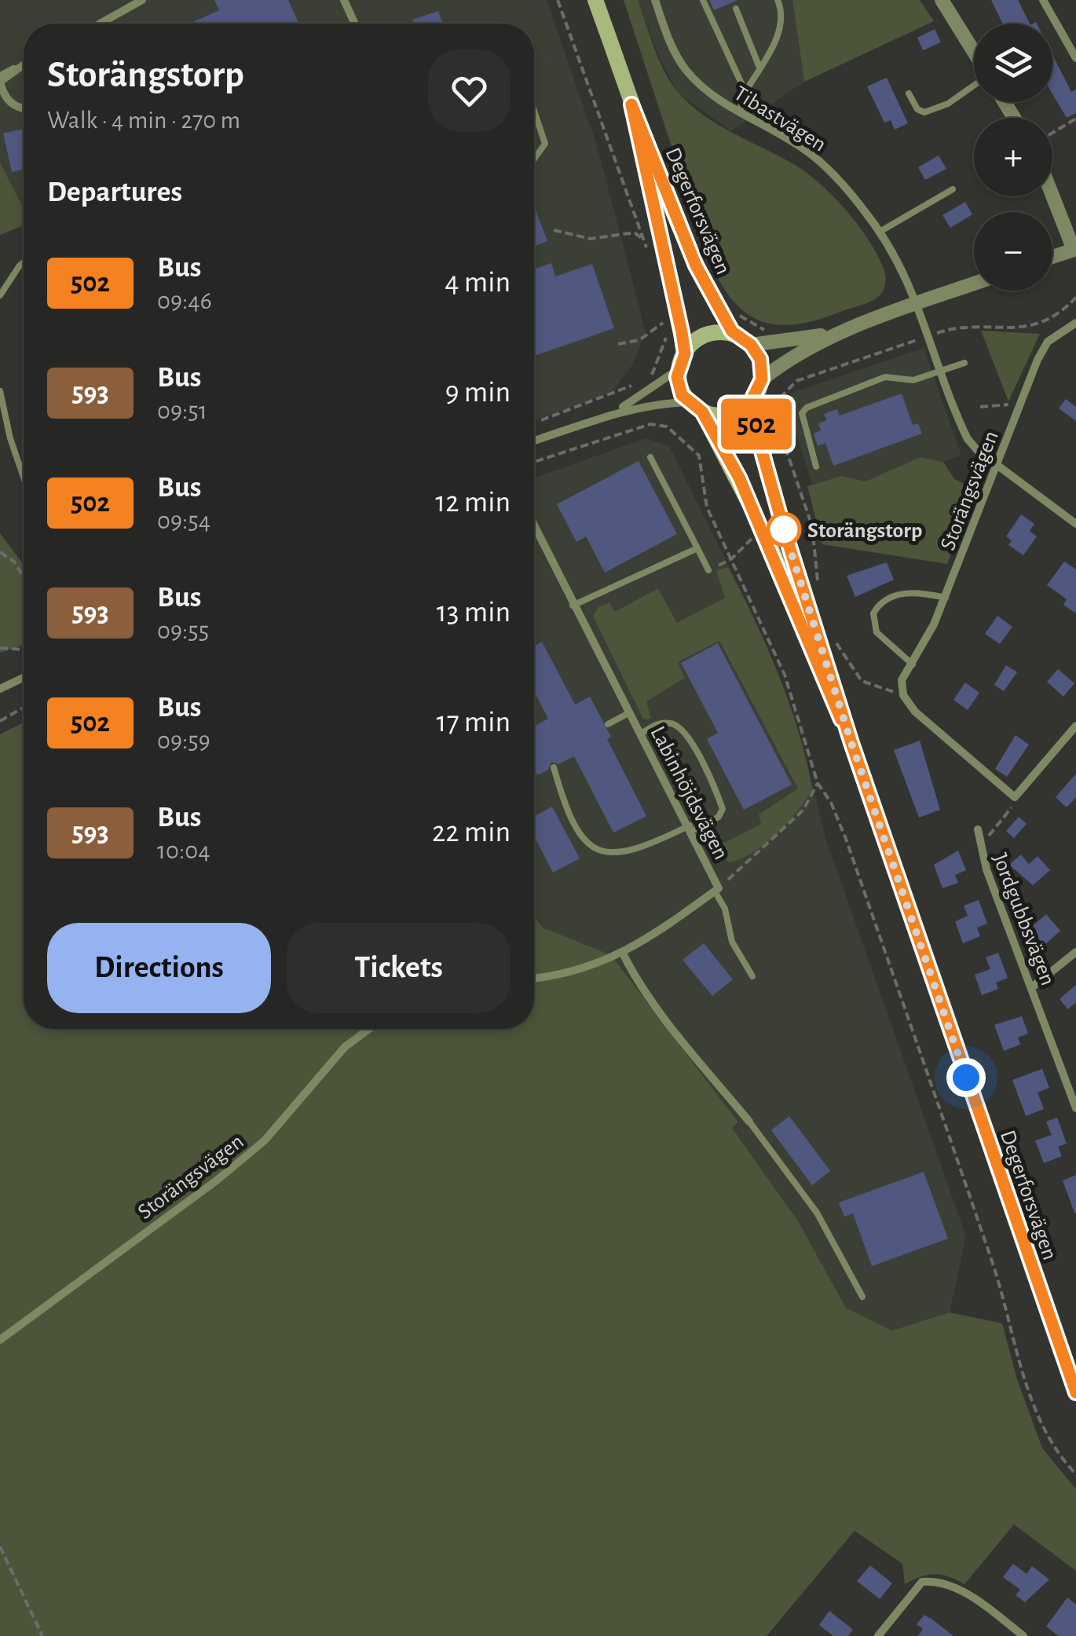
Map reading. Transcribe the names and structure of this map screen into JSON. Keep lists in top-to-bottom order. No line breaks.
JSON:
{"streets":{"main road":["Degerforsvägen"],"street":["Tibastvägen","Storängsvägen","Labinhöjdsvägen","Jordgubbsvägen"]},"crossings":[["Tibastvägen","Storängsvägen"]],"places":["Storängstorp"],"lines":["bus line 502"],"page":{"on_map":"502","map_buttons":["+","−"],"heading":[["Storängstorp","Walk · 4 min · 270 m"],"Departures"],"list":[{"mark":"502","name":"Bus","note":"09:46","value":"4 min"},{"mark":"593","name":"Bus","note":"09:51","value":"9 min"},{"mark":"502","name":"Bus","note":"09:54","value":"12 min"},{"mark":"593","name":"Bus","note":"09:55","value":"13 min"},{"mark":"502","name":"Bus","note":"09:59","value":"17 min"},{"mark":"593","name":"Bus","note":"10:04","value":"22 min"}],"buttons":["Directions","Tickets"]}}
